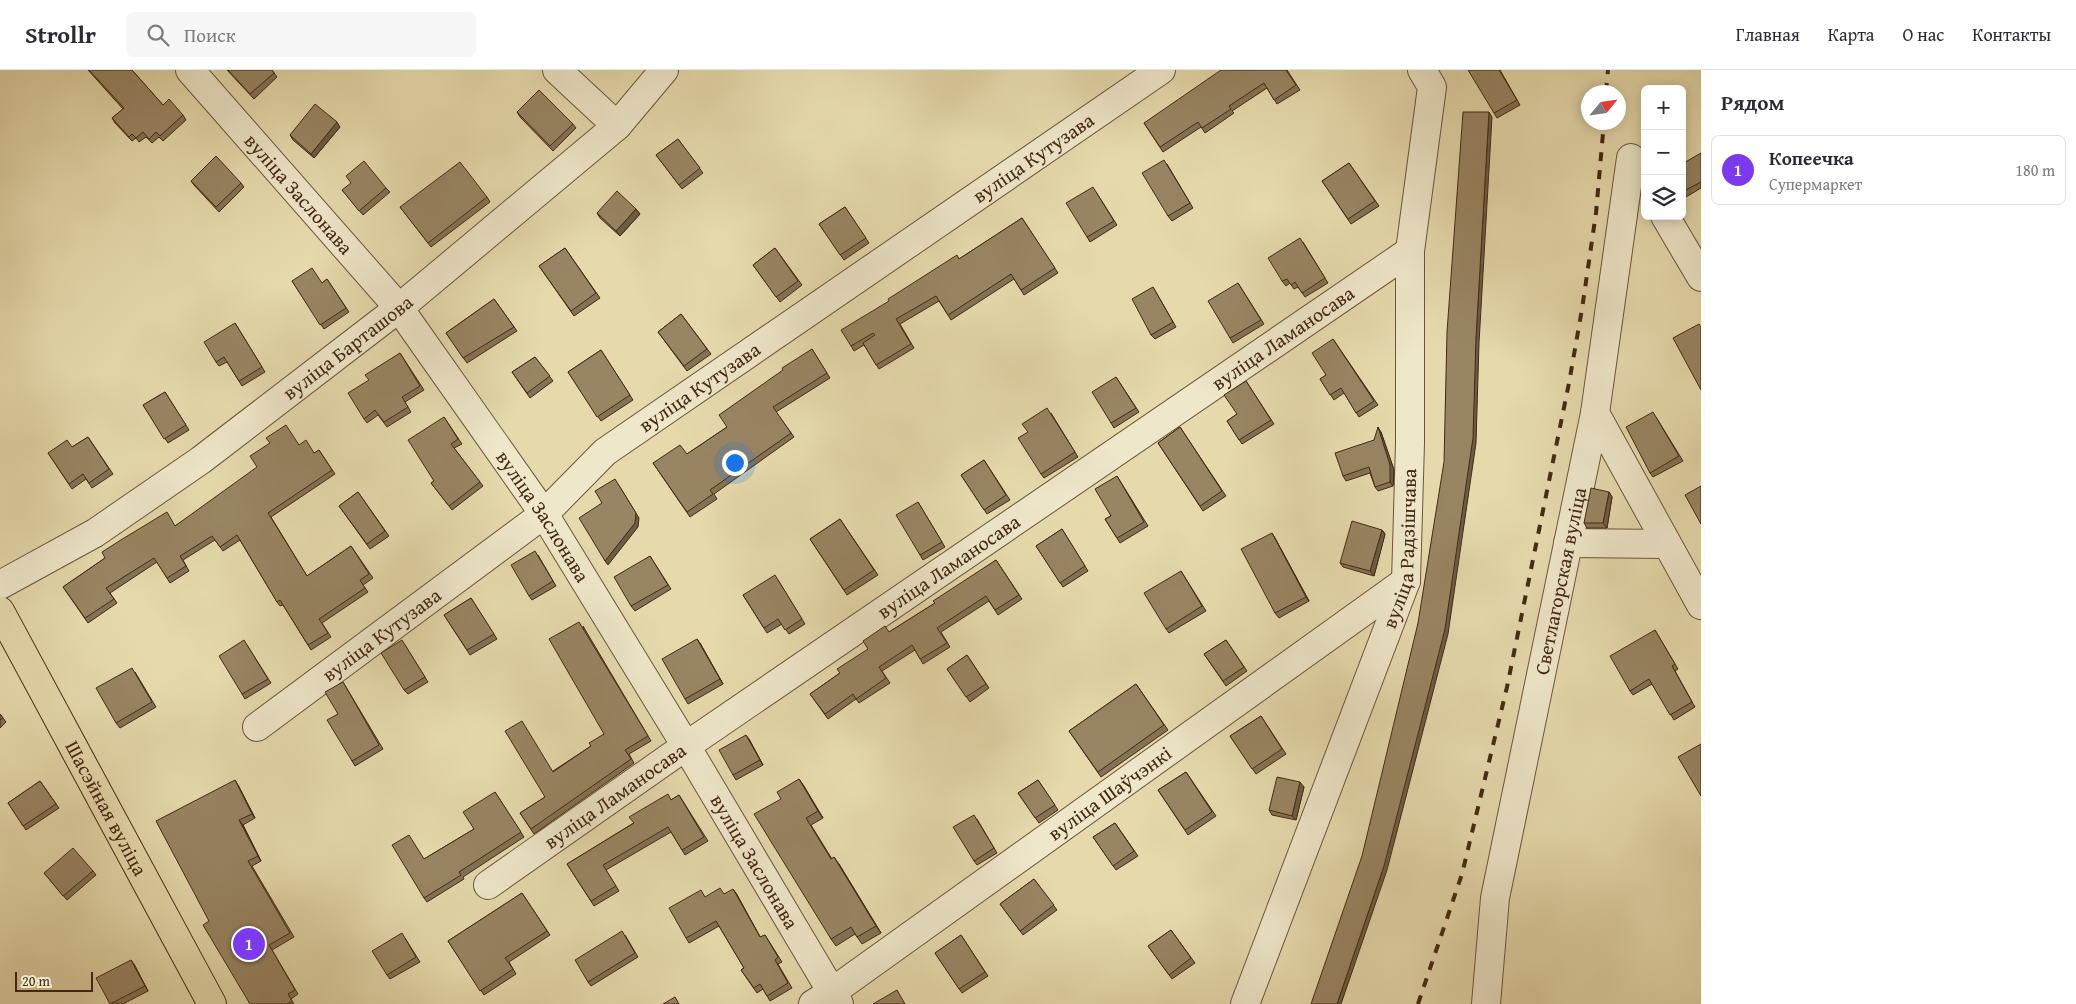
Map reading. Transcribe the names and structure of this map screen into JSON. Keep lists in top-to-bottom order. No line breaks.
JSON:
{"streets":{"main road":["Шасэйная вуліца"],"street":["вуліца Кутузава","вуліца Заслонава","вуліца Ламаносава","вуліца Барташова","вуліца Радзішчава","Светлагорская вуліца","вуліца Шаўчэнкі"]},"crossings":[["вуліца Кутузава","вуліца Заслонава"],["вуліца Заслонава","вуліца Ламаносава"],["вуліца Заслонава","вуліца Барташова"],["вуліца Заслонава","вуліца Шаўчэнкі"],["вуліца Ламаносава","вуліца Радзішчава"],["вуліца Радзішчава","вуліца Шаўчэнкі"]],"scale_bar":"20 m","north":"top right","page":{"header":"Strollr","search":"Поиск","nav":["Главная","Карта","О нас","Контакты"],"heading":"Рядом","map_buttons":["+","−"],"list":[{"mark":"1","name":"Копеечка","note":"Супермаркет","value":"180 m"}],"pins":"1","scale":"20 m"}}
